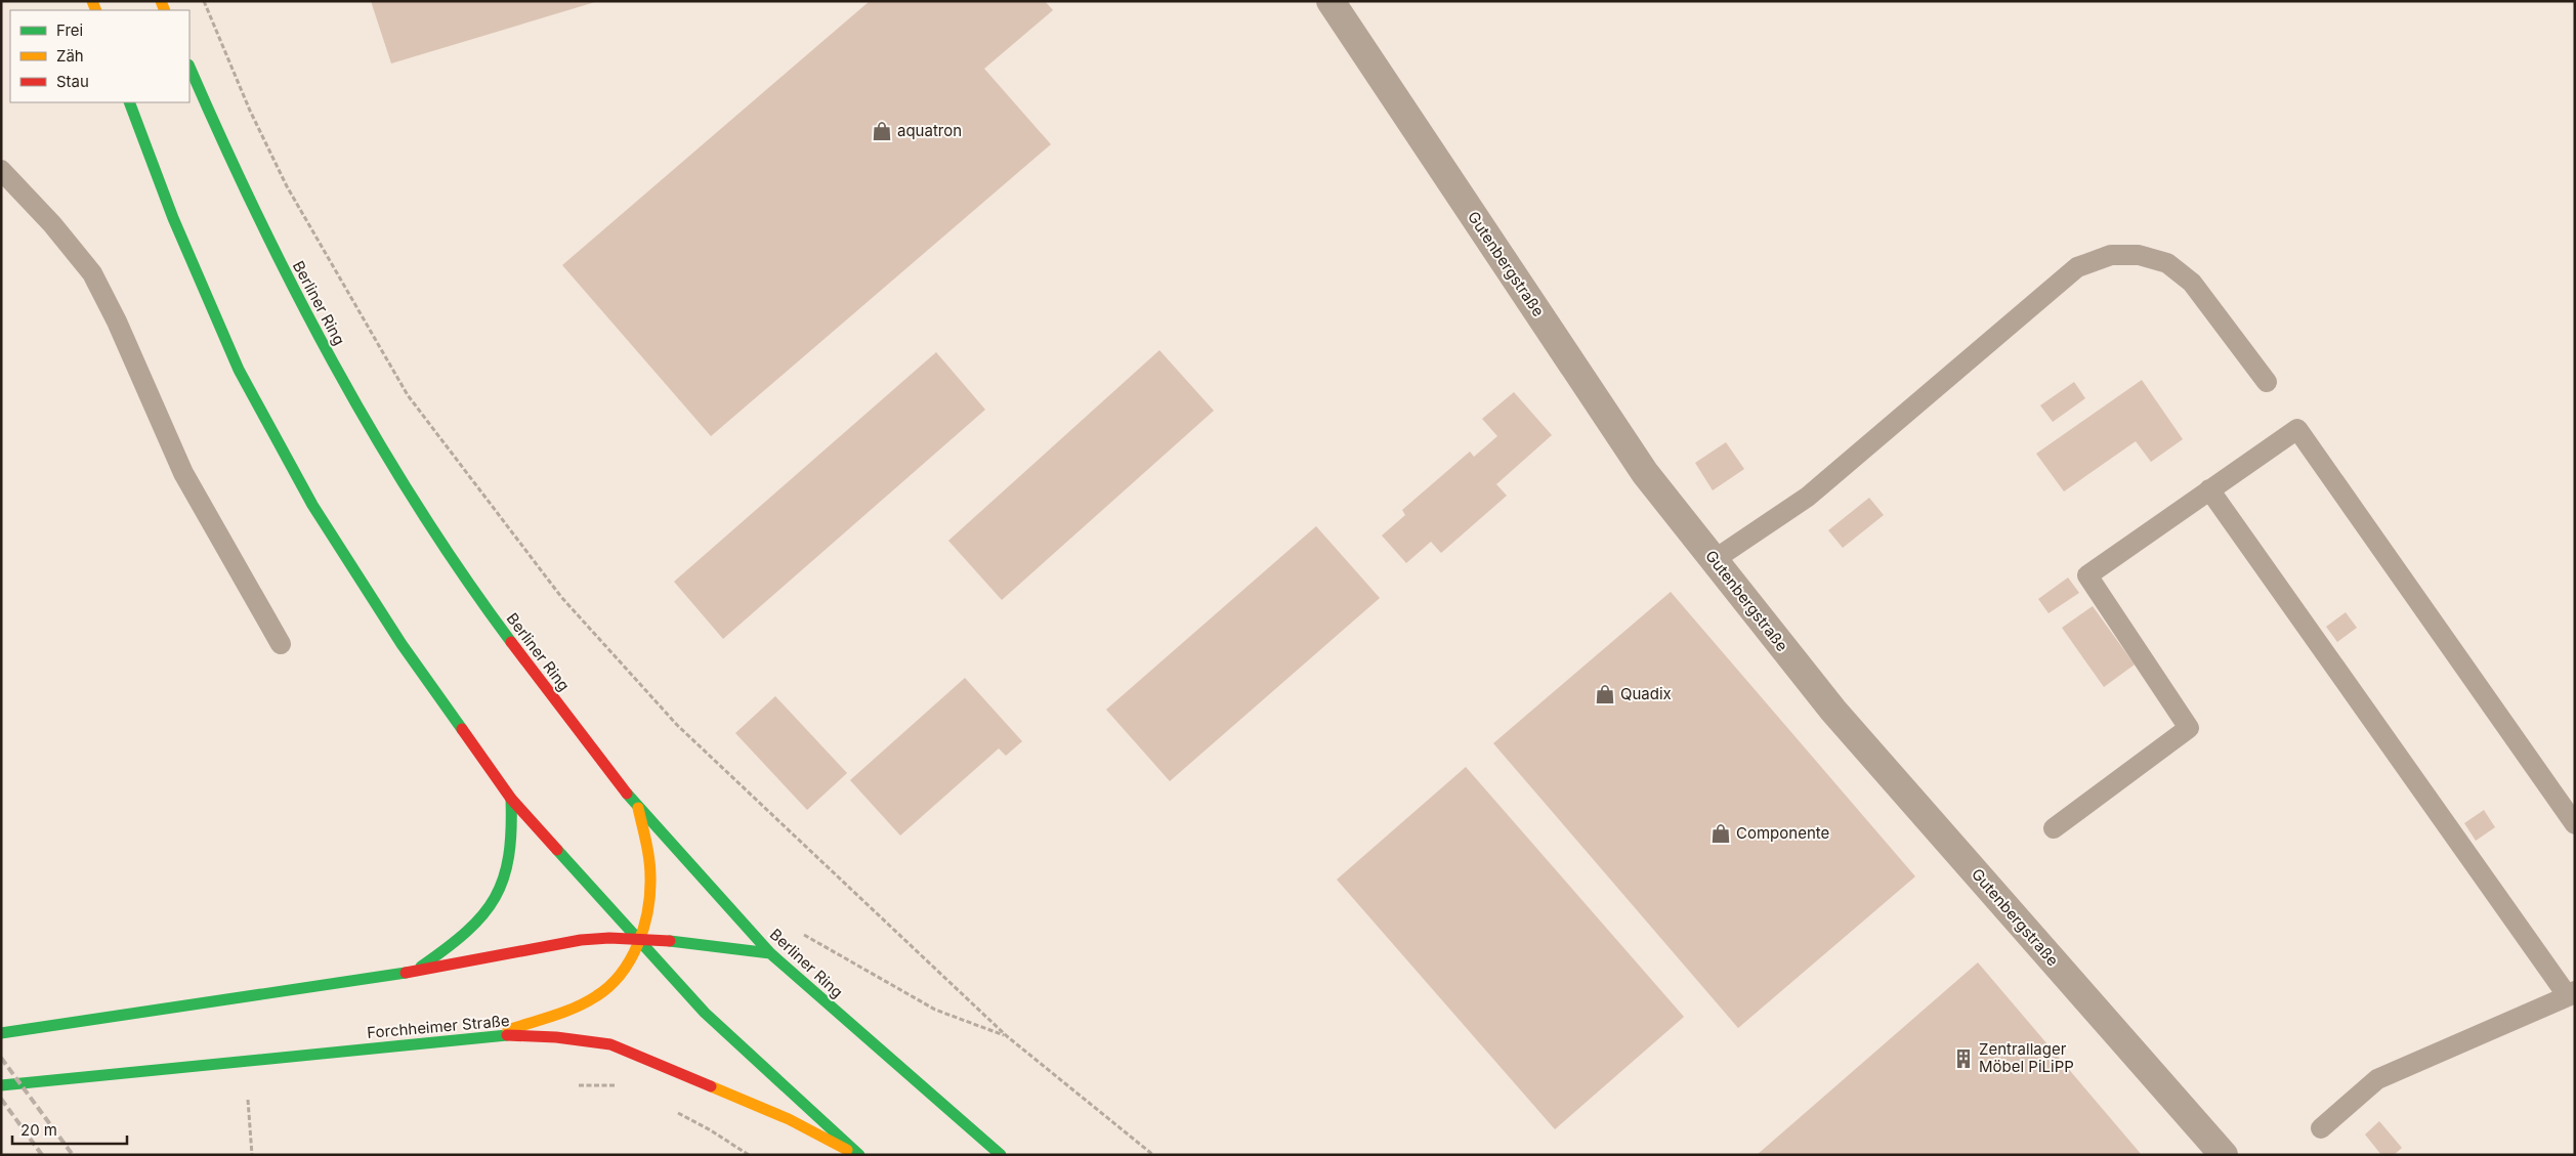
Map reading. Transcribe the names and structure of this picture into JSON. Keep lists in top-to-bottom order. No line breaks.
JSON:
{"streets":{"main road":["Berliner Ring","Forchheimer Straße"],"street":["Gutenbergstraße"]},"places":{"shop":["aquatron","Quadix","Componente"],"building":["Zentrallager Möbel PiLiPP"]},"legend":["Frei","Zäh","Stau"],"scale_bar":"20 m"}
